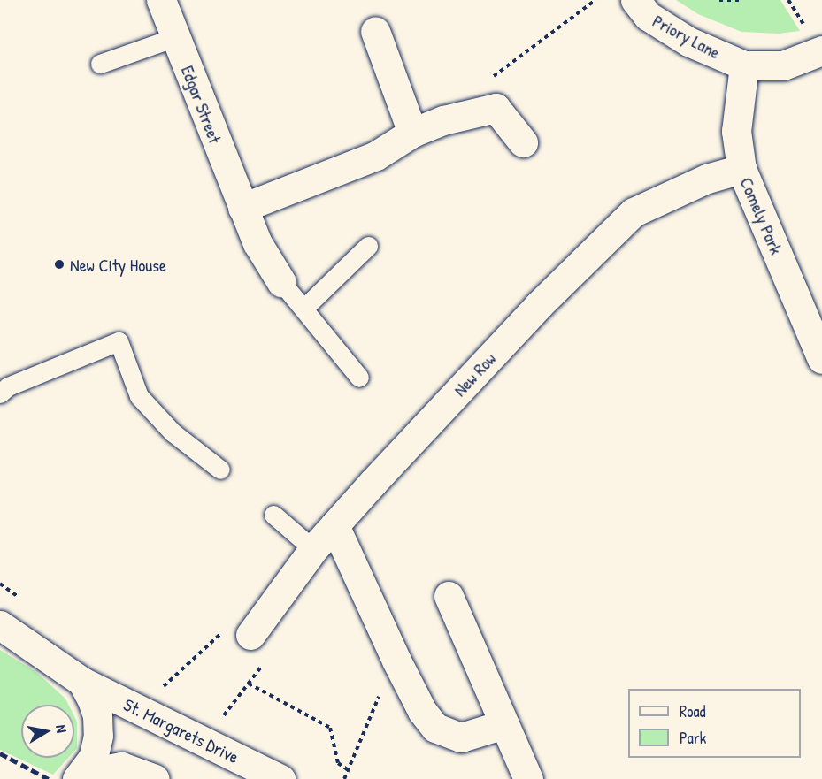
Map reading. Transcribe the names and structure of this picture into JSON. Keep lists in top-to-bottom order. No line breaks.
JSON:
{"streets":{"street":["Priory Lane","Edgar Street","Comely Park","New Row","St. Margarets Drive"]},"crossings":[["Priory Lane","Comely Park"],["Comely Park","New Row"]],"places":["New City House"],"legend":["Road","Park"],"north":"right"}
